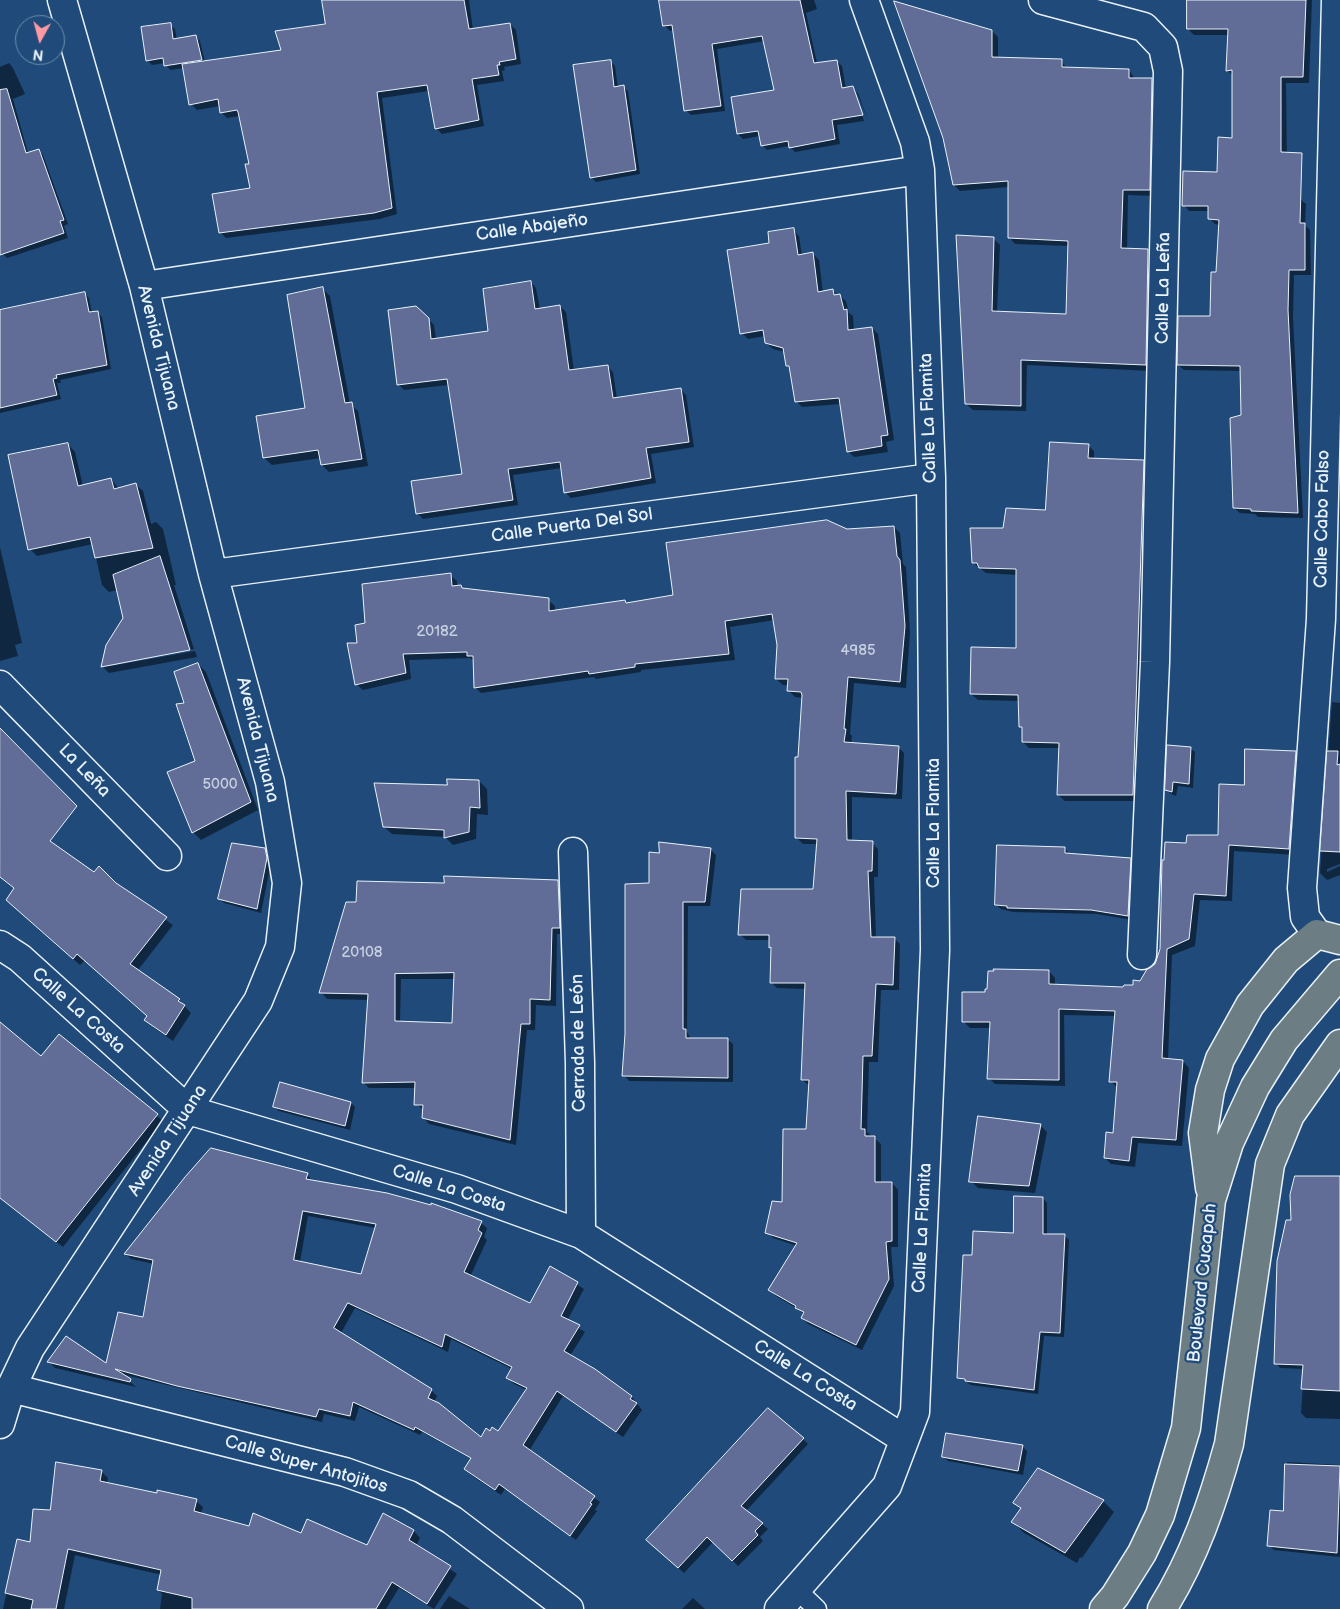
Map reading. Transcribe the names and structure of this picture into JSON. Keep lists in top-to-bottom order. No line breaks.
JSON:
{"streets":{"main road":["Boulevard Cucapah"],"street":["Calle Abajeño","Calle La Leña","Avenida Tijuana","Calle La Flamita","Calle Cabo Falso","Calle Puerta Del Sol","La Leña","Calle La Costa","Cerrada de León","Calle Super Antojitos"]},"crossings":[["Calle Abajeño","Avenida Tijuana"],["Calle Abajeño","Calle La Flamita"],["Avenida Tijuana","Calle Puerta Del Sol"],["Avenida Tijuana","Calle La Costa"],["Avenida Tijuana","Calle Super Antojitos"],["Calle La Flamita","Calle Puerta Del Sol"],["Calle La Flamita","Calle La Costa"],["Calle La Costa","Cerrada de León"]],"house_numbers":["20182","4985","5000","20108"],"north":"bottom"}
